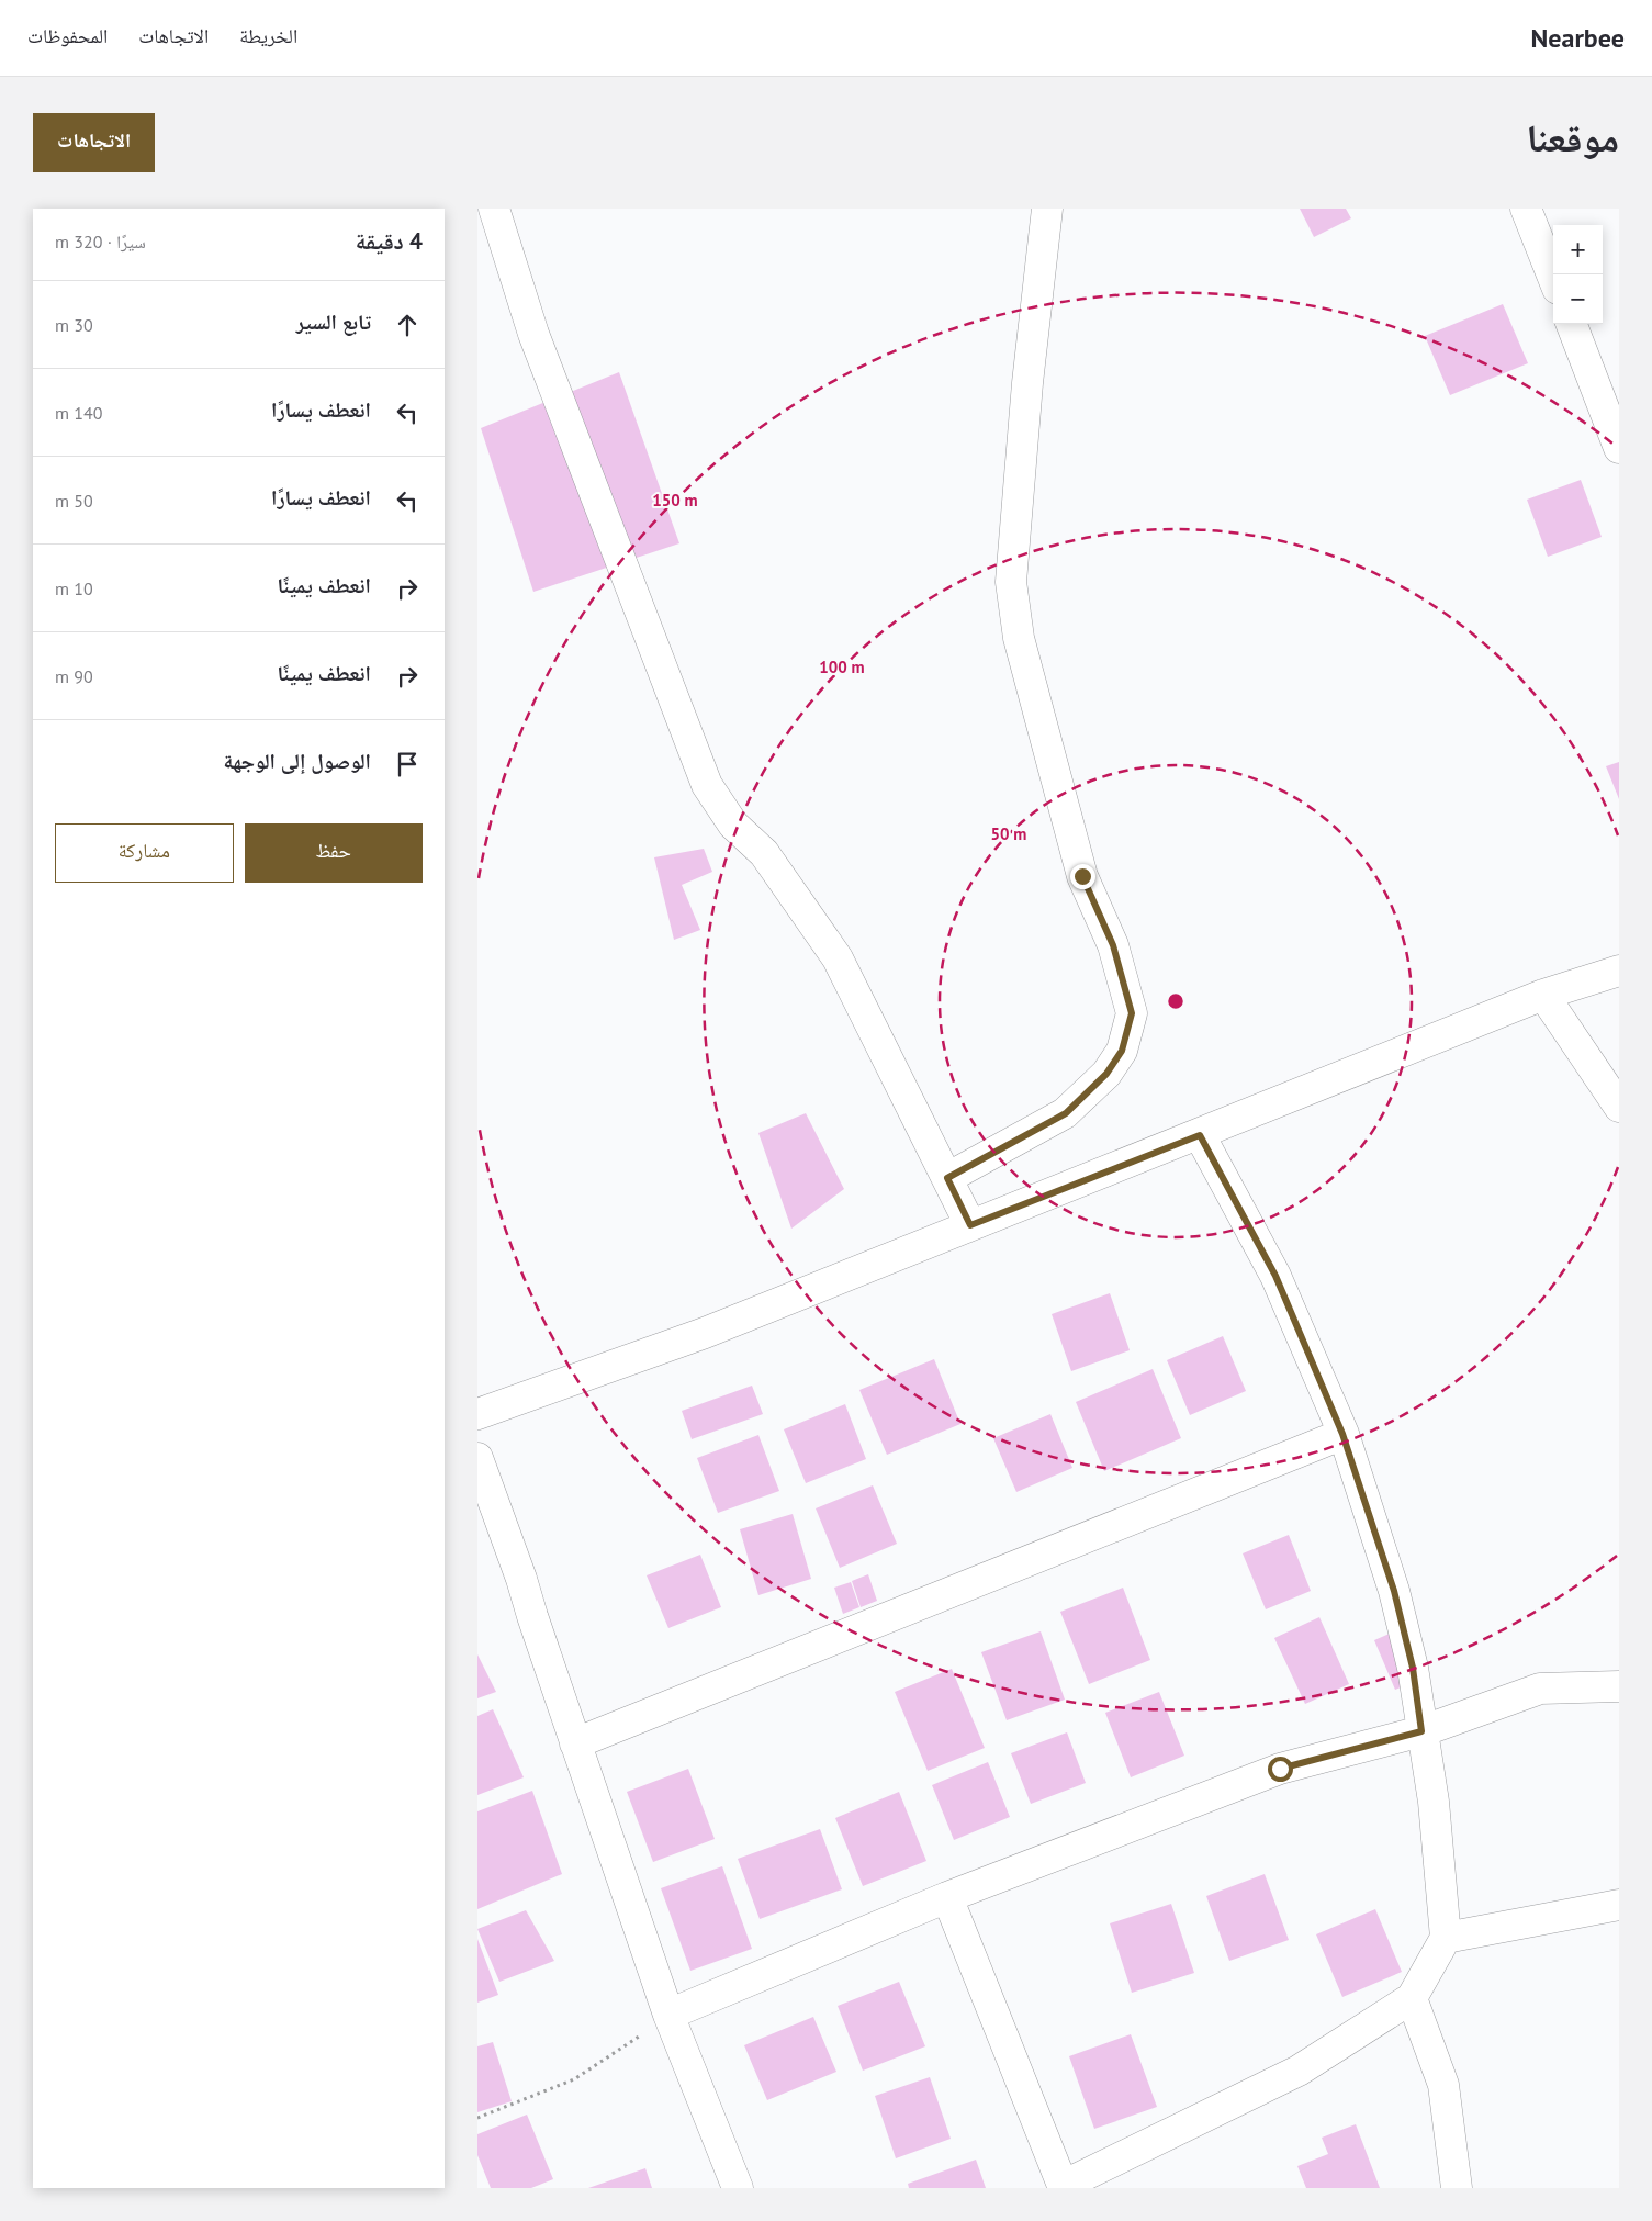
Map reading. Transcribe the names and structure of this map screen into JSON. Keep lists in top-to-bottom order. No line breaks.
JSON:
{"page":{"header":"Nearbee","nav":["الخريطة","الاتجاهات","المحفوظات"],"title":"موقعنا","buttons":["الاتجاهات",["حفظ","مشاركة"]],"heading":["4 دقيقة","سيرًا · 320 m"],"map_buttons":["+","−"],"list":[["تابع السير","30 m"],["انعطف يسارًا","140 m"],["انعطف يسارًا","50 m"],["انعطف يمينًا","10 m"],["انعطف يمينًا","90 m"],"الوصول إلى الوجهة"]},"rings":["150 m","100 m","50 m"]}
